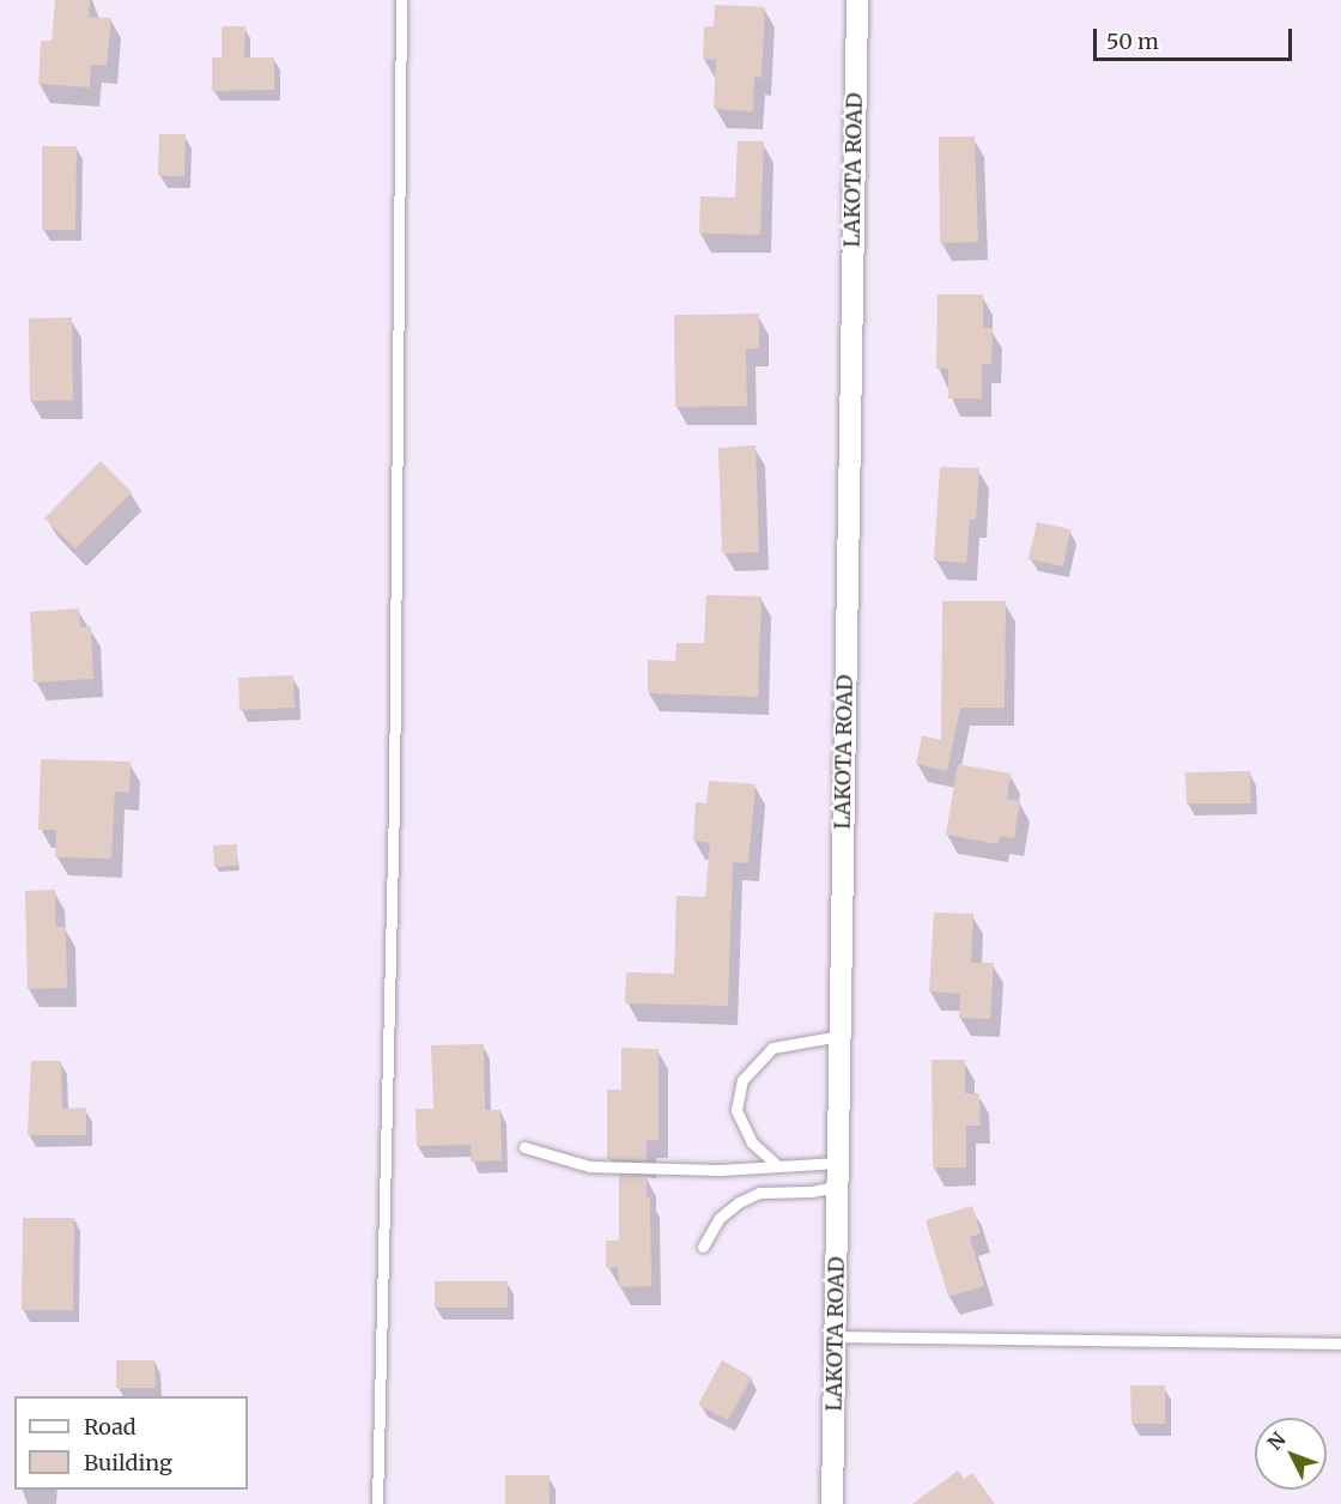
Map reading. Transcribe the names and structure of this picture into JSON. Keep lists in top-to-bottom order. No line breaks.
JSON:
{"streets":{"street":["LAKOTA ROAD"]},"legend":["Road","Building"],"scale_bar":"50 m","north":"top left"}
